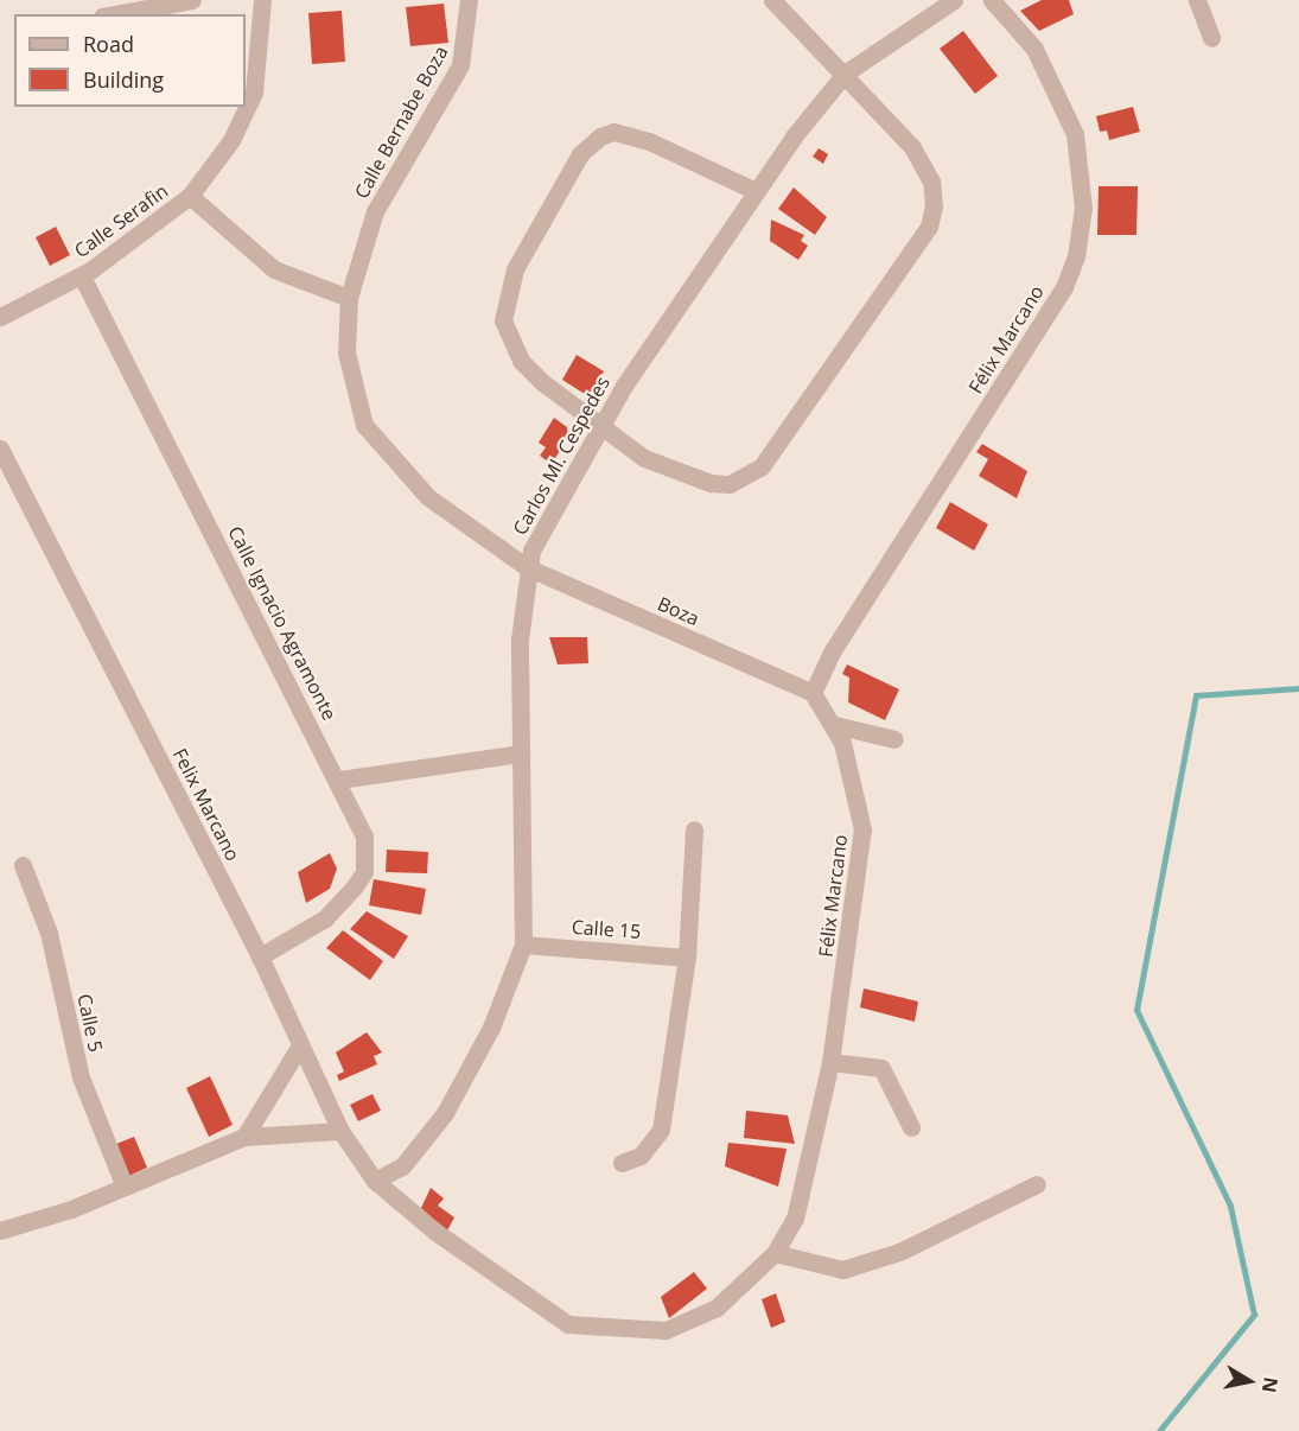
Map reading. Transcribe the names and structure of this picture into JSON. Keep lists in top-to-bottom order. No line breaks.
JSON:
{"streets":{"street":["Calle Bernabe Boza","Calle Serafin","Félix Marcano","Carlos Ml. Cespedes","Boza","Calle Ignacio Agramonte","Felix Marcano","Calle 15","Calle 5"]},"crossings":[["Calle Bernabe Boza","Carlos Ml. Cespedes"],["Calle Bernabe Boza","Boza"],["Calle Serafin","Calle Ignacio Agramonte"],["Félix Marcano","Carlos Ml. Cespedes"],["Félix Marcano","Boza"],["Félix Marcano","Felix Marcano"],["Carlos Ml. Cespedes","Boza"],["Carlos Ml. Cespedes","Felix Marcano"],["Carlos Ml. Cespedes","Calle 15"],["Calle Ignacio Agramonte","Felix Marcano"]],"legend":["Road","Building"],"north":"right"}
